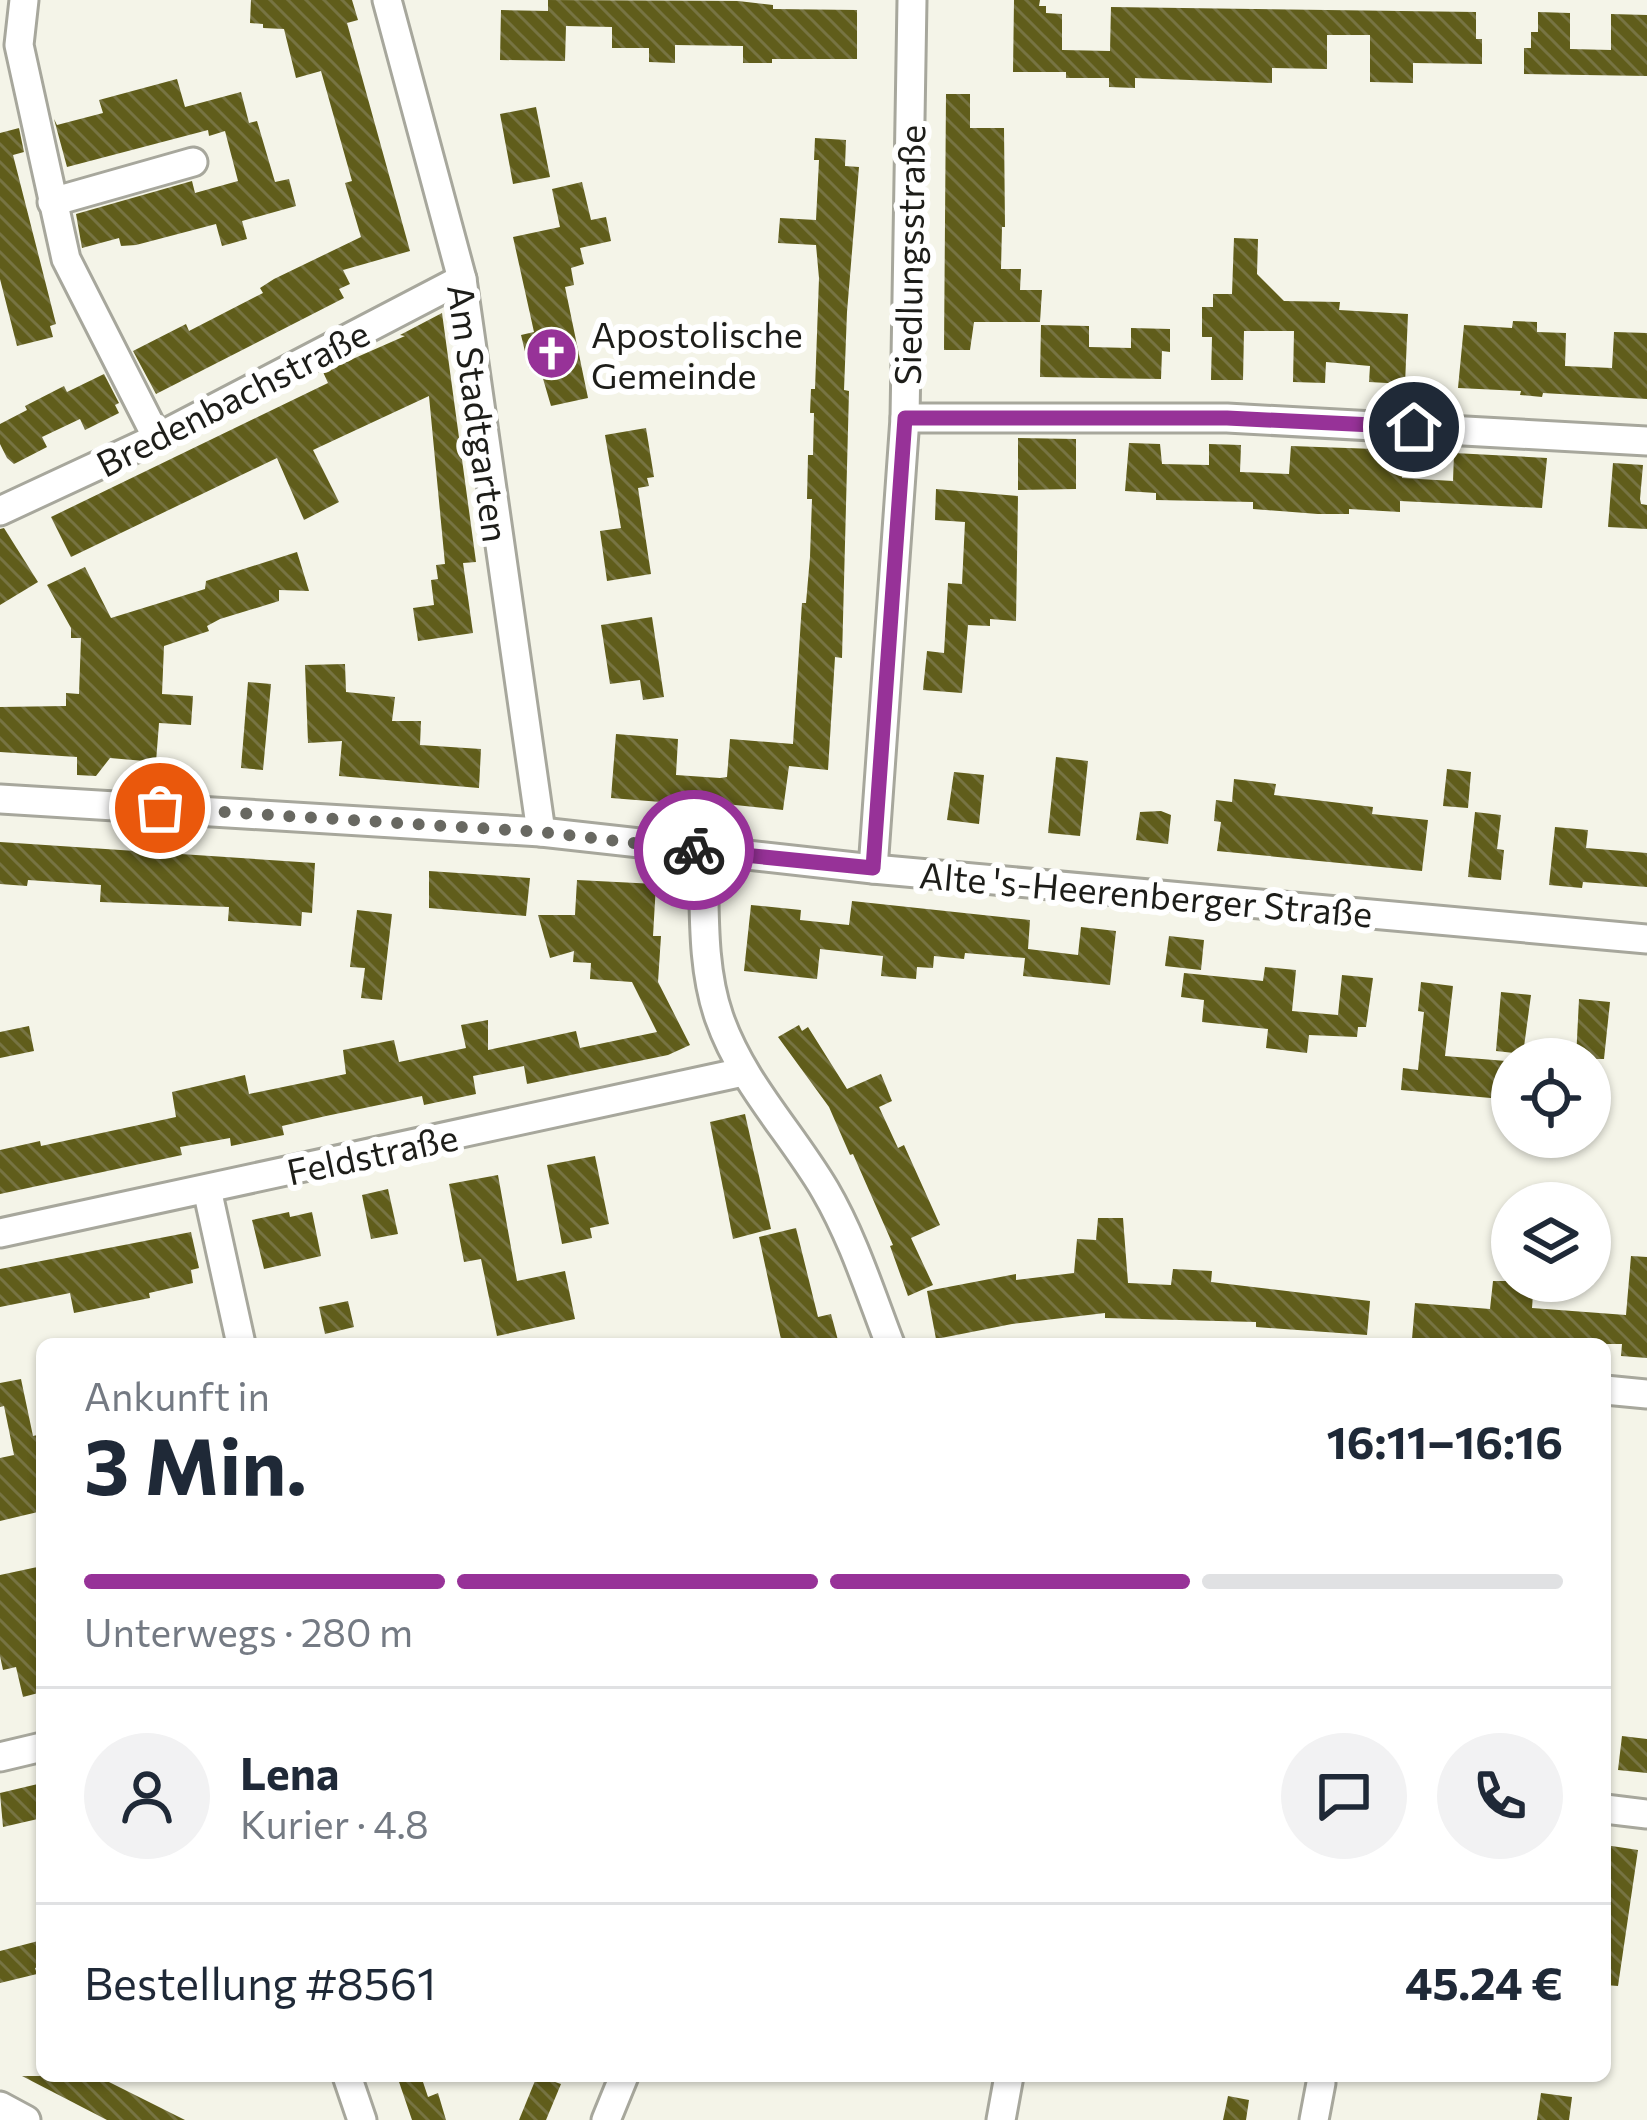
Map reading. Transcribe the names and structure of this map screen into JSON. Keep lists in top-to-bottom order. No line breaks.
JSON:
{"streets":{"street":["Siedlungsstraße","Bredenbachstraße","Am Stadtgarten","Alte 's-Heerenberger Straße","Feldstraße"]},"crossings":[["Siedlungsstraße","Alte 's-Heerenberger Straße"],["Bredenbachstraße","Am Stadtgarten"],["Am Stadtgarten","Alte 's-Heerenberger Straße"]],"places":{"church":["Apostolische Gemeinde"]},"page":{"heading":["3 Min.","Ankunft in","16:11–16:16"],"panel":["Lena","Kurier · 4.8","Bestellung #8561","45.24 €"],"bar":"Unterwegs · 280 m"}}
